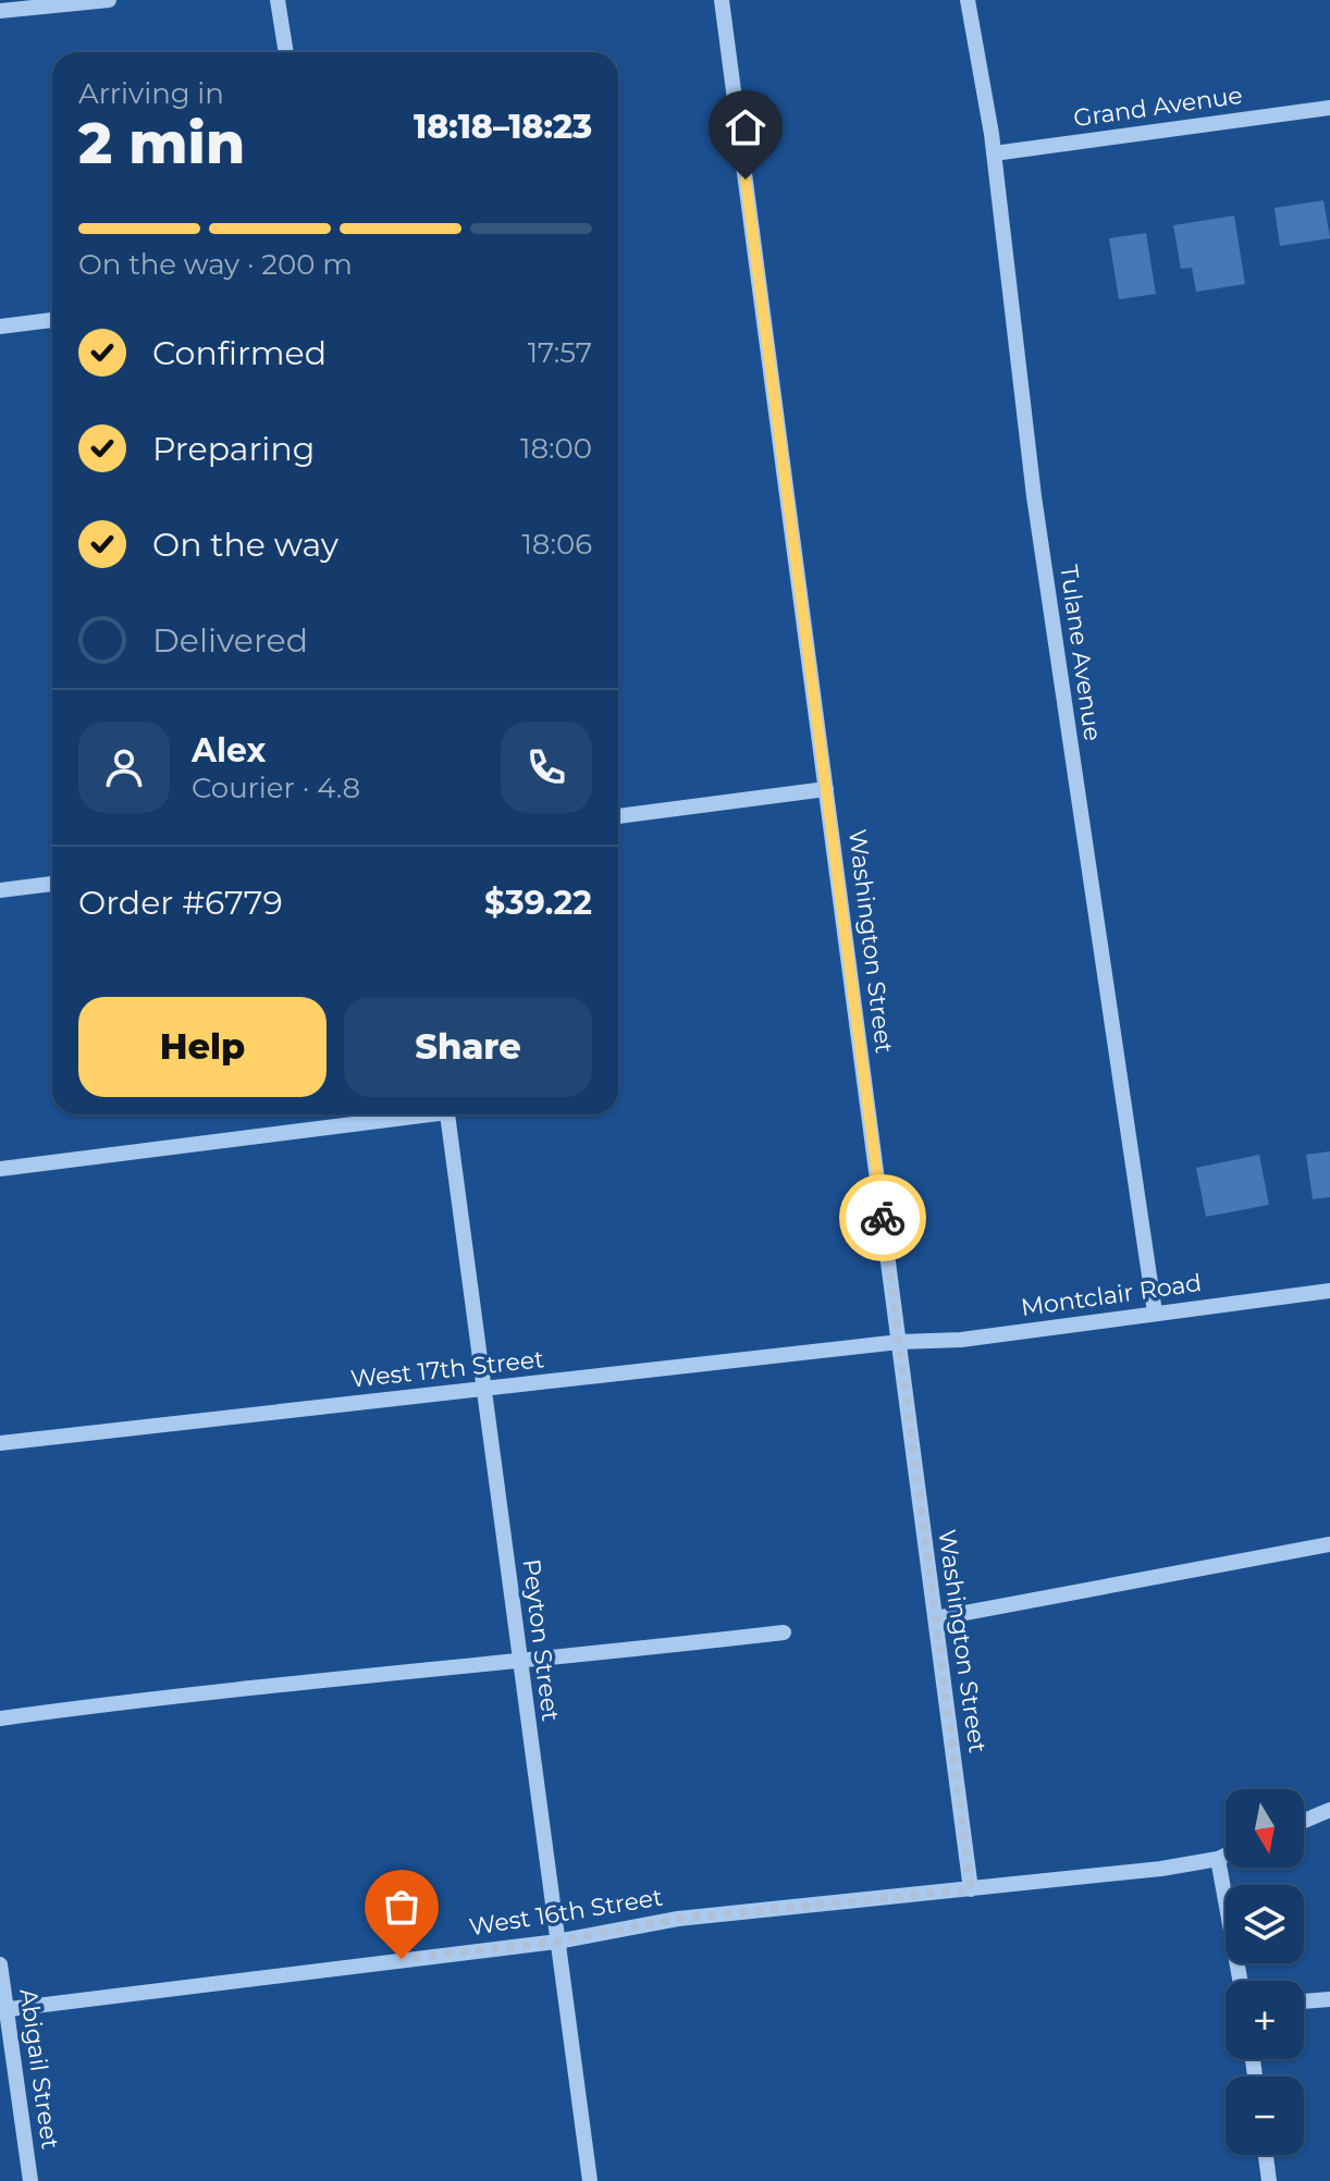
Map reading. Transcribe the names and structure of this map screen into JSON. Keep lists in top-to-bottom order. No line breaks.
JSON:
{"streets":{"street":["Grand Avenue","Tulane Avenue","Washington Street","Montclair Road","West 17th Street","Peyton Street","West 16th Street","Abigail Street"]},"crossings":[["Grand Avenue","Tulane Avenue"],["Tulane Avenue","Montclair Road"],["Washington Street","Montclair Road"],["Washington Street","West 17th Street"],["Washington Street","West 16th Street"],["Montclair Road","West 17th Street"],["West 17th Street","Peyton Street"],["Peyton Street","West 16th Street"],["West 16th Street","Abigail Street"]],"north":"bottom","page":{"heading":["2 min","Arriving in","18:18–18:23"],"panel":["Alex","Courier · 4.8","Order #6779","$39.22"],"bar":"On the way · 200 m","list":[["Confirmed","17:57"],["Preparing","18:00"],["On the way","18:06"],"Delivered"],"buttons":["Help","Share"],"map_buttons":["+","−"]}}
